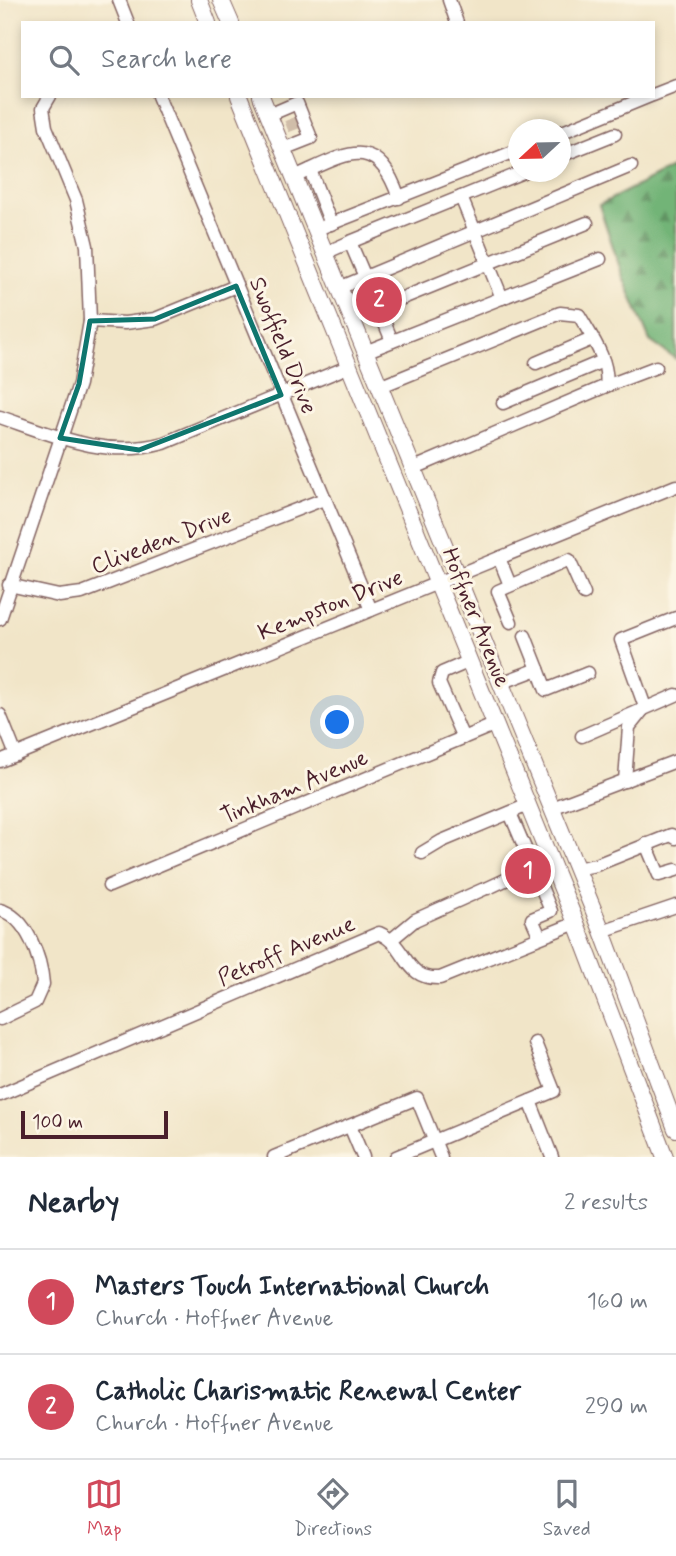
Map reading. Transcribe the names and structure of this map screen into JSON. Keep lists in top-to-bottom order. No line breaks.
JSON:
{"streets":{"main road":["Hoffner Avenue"],"street":["Swoffield Drive","Cliveden Drive","Kempston Drive","Tinkham Avenue","Petroff Avenue"]},"crossings":[["Swoffield Drive","Cliveden Drive"],["Swoffield Drive","Kempston Drive"],["Kempston Drive","Hoffner Avenue"],["Hoffner Avenue","Tinkham Avenue"],["Hoffner Avenue","Petroff Avenue"]],"scale_bar":"100 m","north":"left","page":{"search":"Search here","pins":["2","1"],"scale":"100 m","heading":["Nearby","2 results"],"list":[{"mark":"1","name":"Masters Touch International Church","note":"Church · Hoffner Avenue","value":"160 m"},{"mark":"2","name":"Catholic Charismatic Renewal Center","note":"Church · Hoffner Avenue","value":"290 m"}],"nav":["Map","Directions","Saved"]}}
